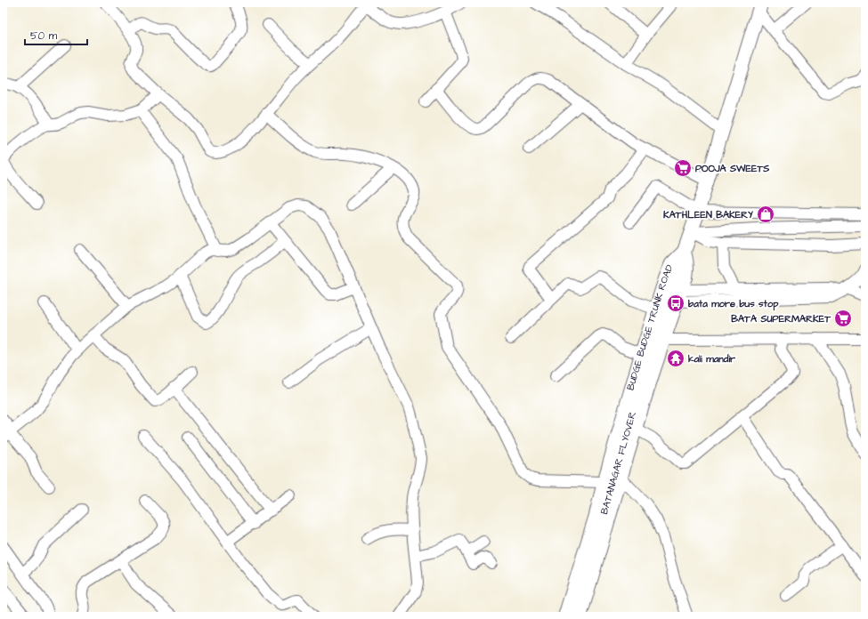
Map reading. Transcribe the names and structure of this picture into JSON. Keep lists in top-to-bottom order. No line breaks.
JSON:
{"streets":{"main road":["BATANAGAR FLYOVER"],"street":["BUDGE BUDGE TRUNK ROAD"]},"crossings":[["BUDGE BUDGE TRUNK ROAD","BATANAGAR FLYOVER"]],"places":{"supermarket":["POOJA SWEETS","BATA SUPERMARKET"],"shop":["KATHLEEN BAKERY"],"bus stop":["bata more bus stop"],"temple":["kali mandir"]},"scale_bar":"50 m"}
